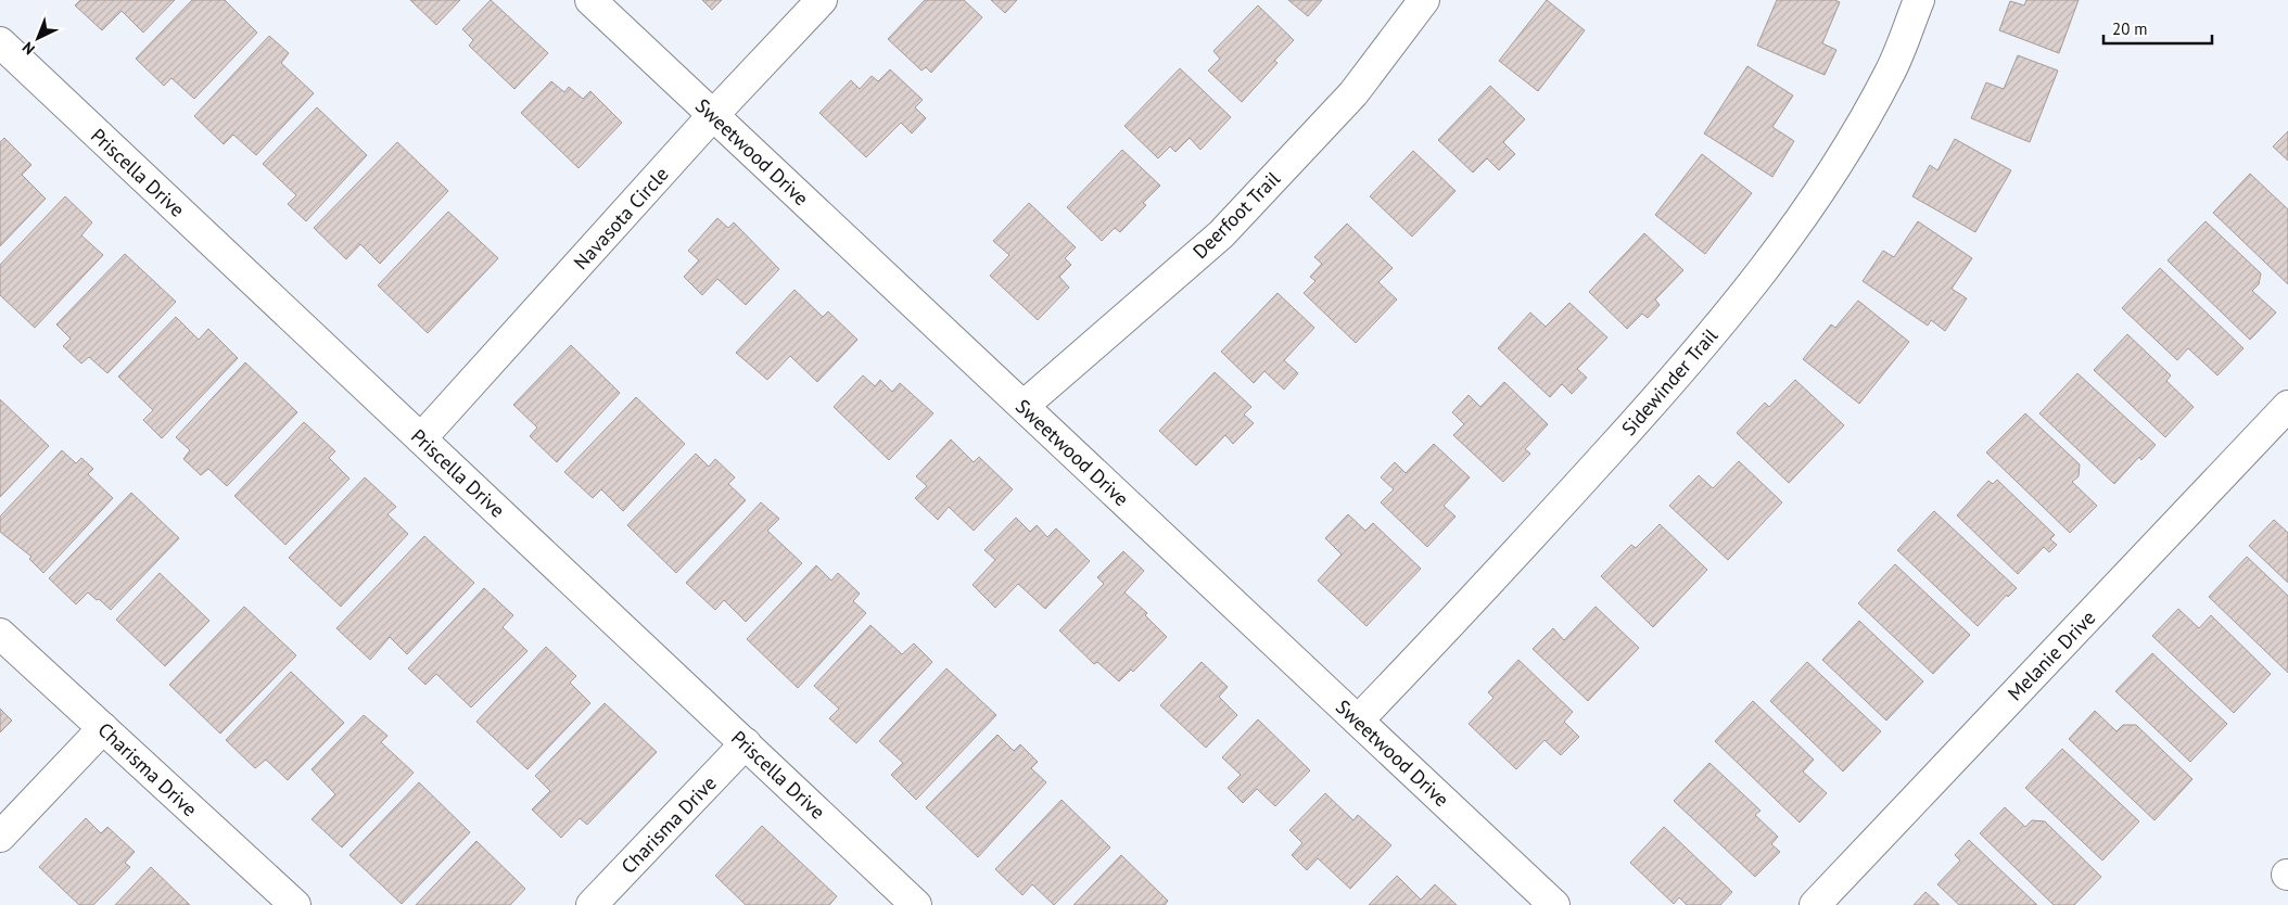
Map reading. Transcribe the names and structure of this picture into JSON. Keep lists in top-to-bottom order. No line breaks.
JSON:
{"streets":{"street":["Sweetwood Drive","Priscella Drive","Deerfoot Trail","Navasota Circle","Sidewinder Trail","Melanie Drive","Charisma Drive"]},"crossings":[["Sweetwood Drive","Deerfoot Trail"],["Sweetwood Drive","Navasota Circle"],["Sweetwood Drive","Sidewinder Trail"],["Priscella Drive","Navasota Circle"],["Priscella Drive","Charisma Drive"]],"scale_bar":"20 m","north":"bottom left"}
